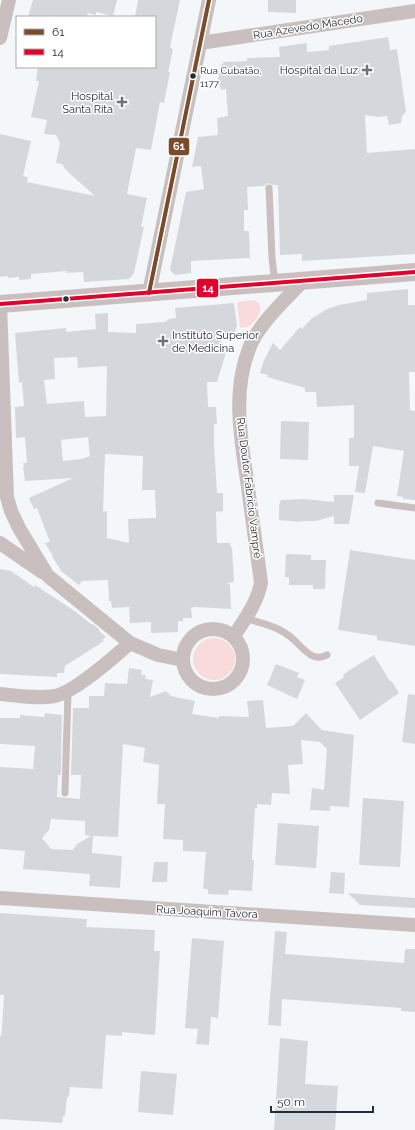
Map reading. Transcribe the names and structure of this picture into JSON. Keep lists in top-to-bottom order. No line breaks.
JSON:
{"streets":{"street":["Rua Azevedo Macedo","Rua Doutor Fabrício Vampré","Rua Joaquim Távora"]},"places":{"health":["Hospital da Luz","Hospital Santa Rita","Instituto Superior de Medicina"],"other":["Rua Cubatão, 1177"]},"lines":["transit line 61","transit line 14"],"legend":["61","14"],"scale_bar":"50 m"}
